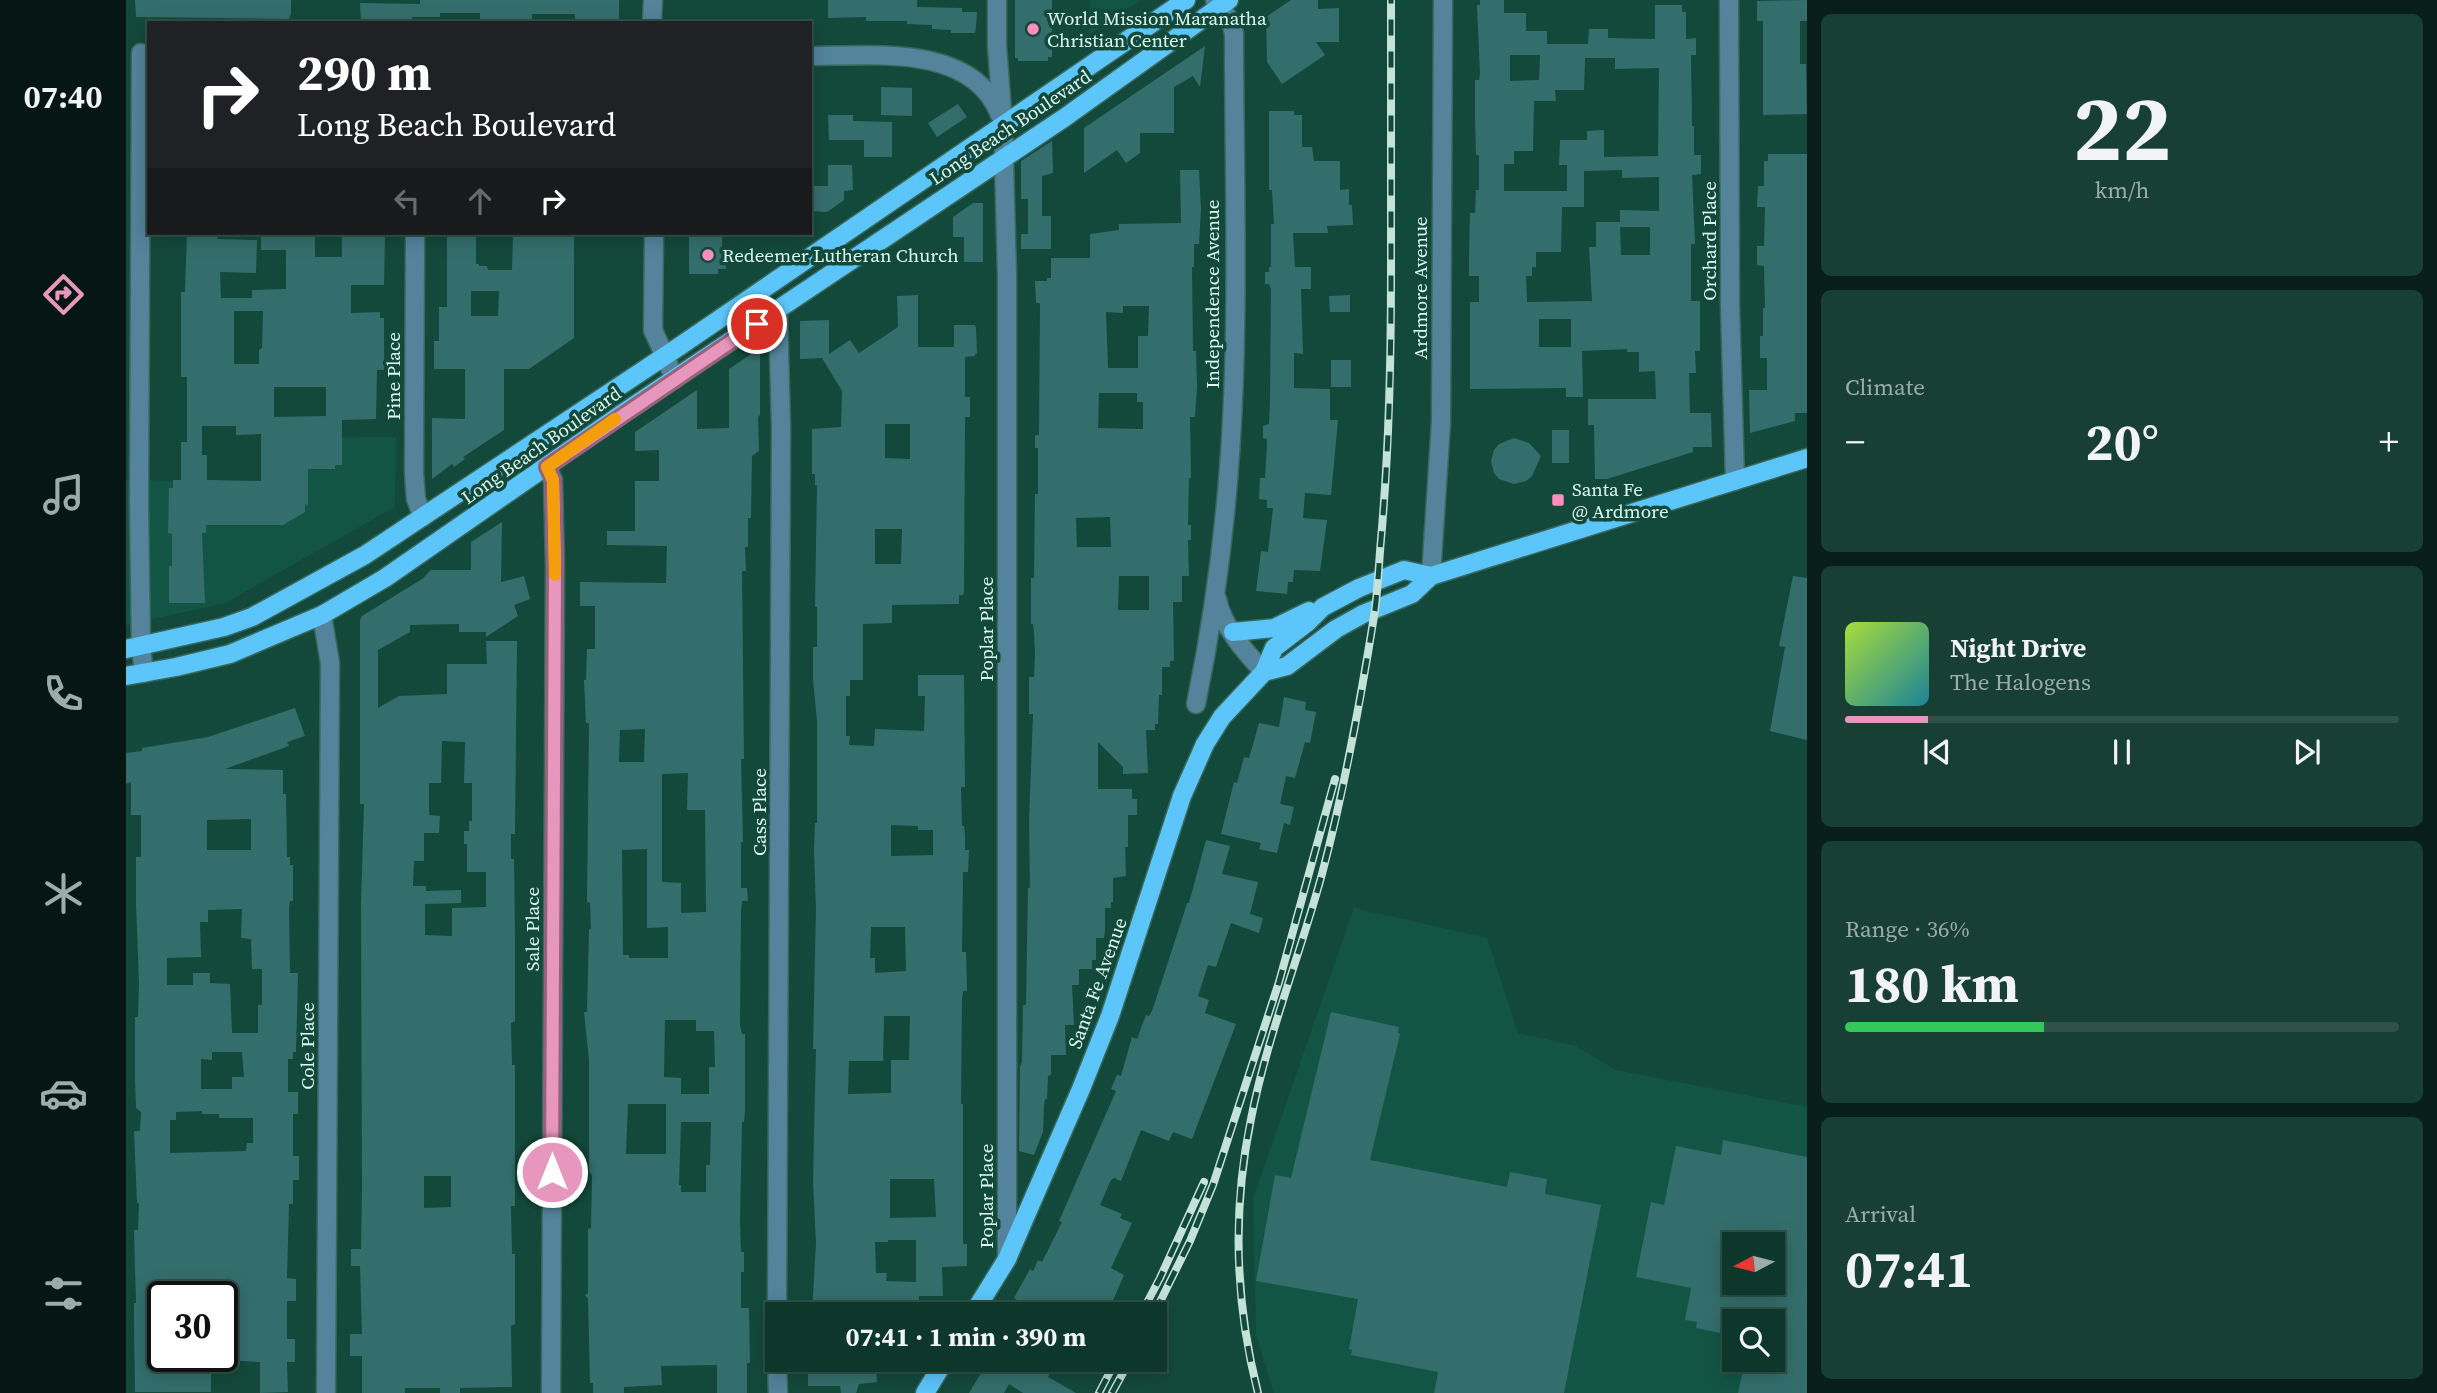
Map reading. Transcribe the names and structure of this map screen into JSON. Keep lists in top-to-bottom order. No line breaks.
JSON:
{"streets":{"main road":["Long Beach Boulevard","Santa Fe Avenue"],"street":["Orchard Place","Ardmore Avenue","Independence Avenue","Pine Place","Poplar Place","Cass Place","Sale Place","Cole Place"]},"crossings":[["Long Beach Boulevard","Independence Avenue"],["Long Beach Boulevard","Pine Place"],["Long Beach Boulevard","Poplar Place"],["Long Beach Boulevard","Cass Place"],["Long Beach Boulevard","Sale Place"],["Long Beach Boulevard","Cole Place"],["Orchard Place","Santa Fe Avenue"],["Ardmore Avenue","Santa Fe Avenue"],["Independence Avenue","Santa Fe Avenue"],["Poplar Place","Santa Fe Avenue"]],"places":{"other":["World Mission Maranatha Christian Center","Redeemer Lutheran Church"],"transit":["Santa Fe @ Ardmore"]},"north":"left","page":{"tabs":"07:40","tile":[["22","km/h"],"Climate",["Range · 36%","180 km"],["Arrival","07:41"]],"turn":["290 m","Long Beach Boulevard"],"heat":["−","20°","+"],"song":["Night Drive","The Halogens"],"limit":"30","trip":"07:41 · 1 min · 390 m"}}
